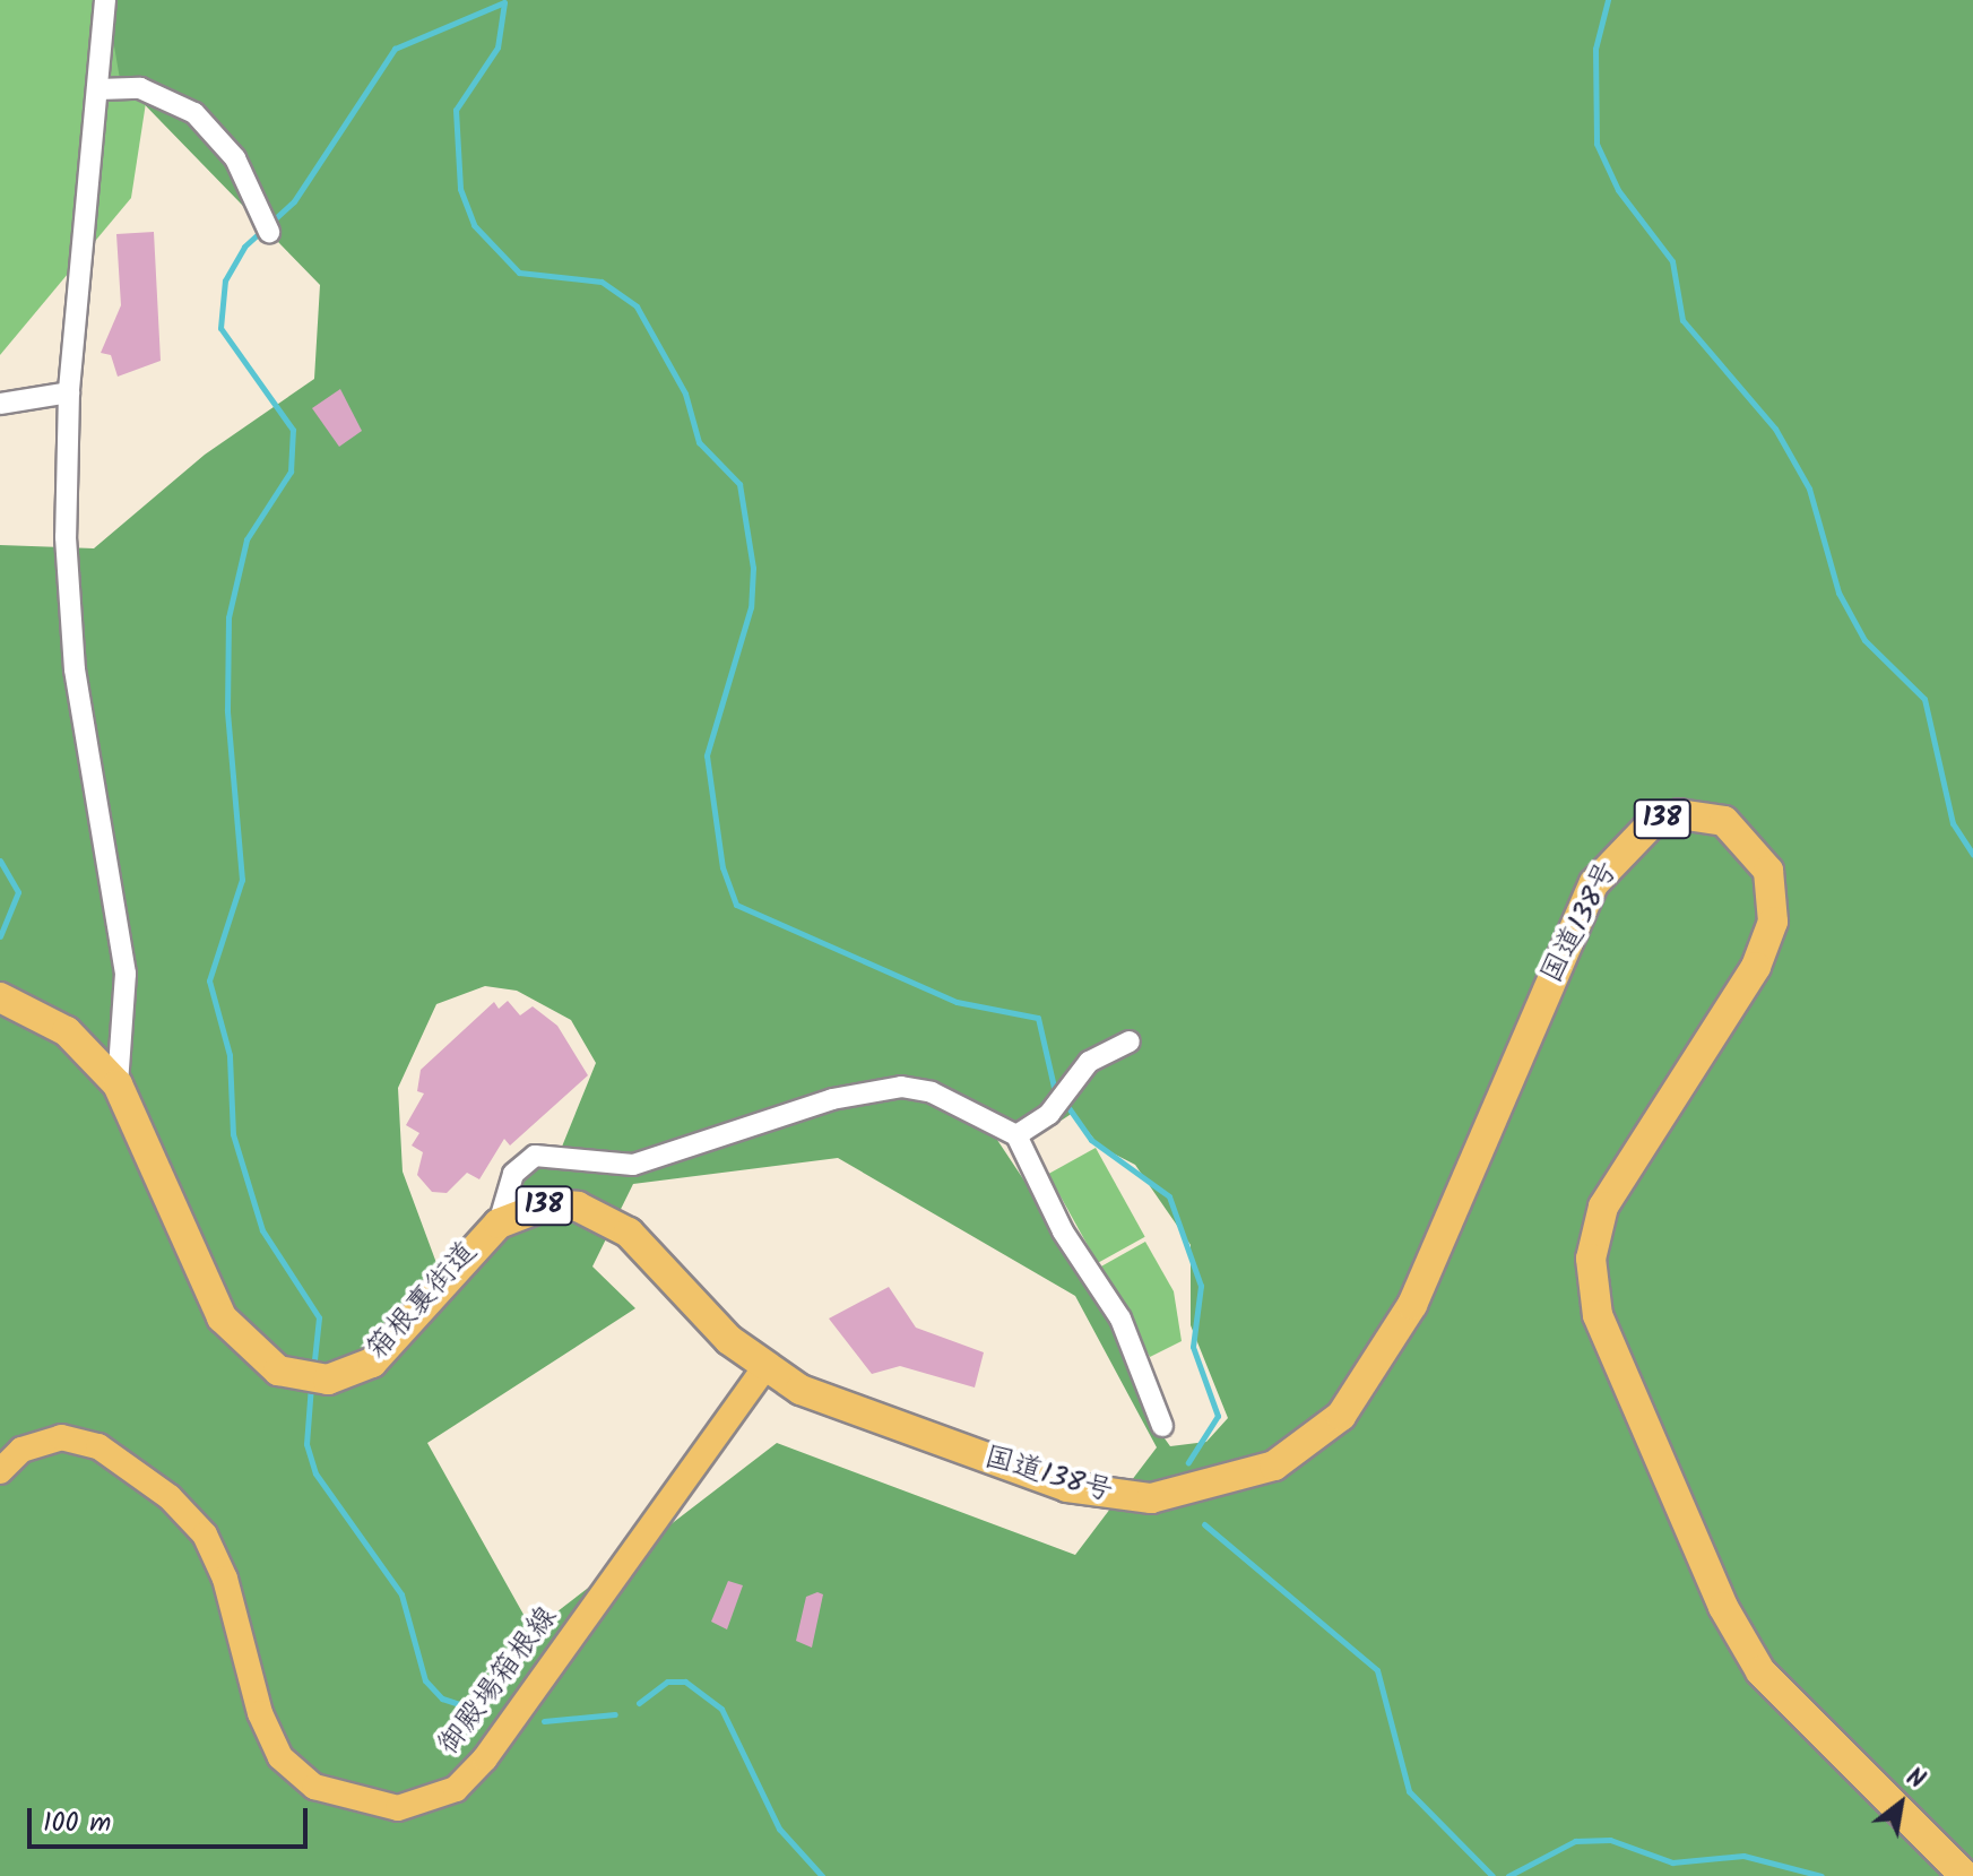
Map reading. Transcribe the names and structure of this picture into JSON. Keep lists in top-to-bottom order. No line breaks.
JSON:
{"streets":{"highway":["138","国道138号","箱根裏街道"],"main road":["御殿場箱根線"]},"crossings":[["国道138号","箱根裏街道"],["国道138号","御殿場箱根線"],["箱根裏街道","御殿場箱根線"]],"scale_bar":"100 m","north":"top right"}
